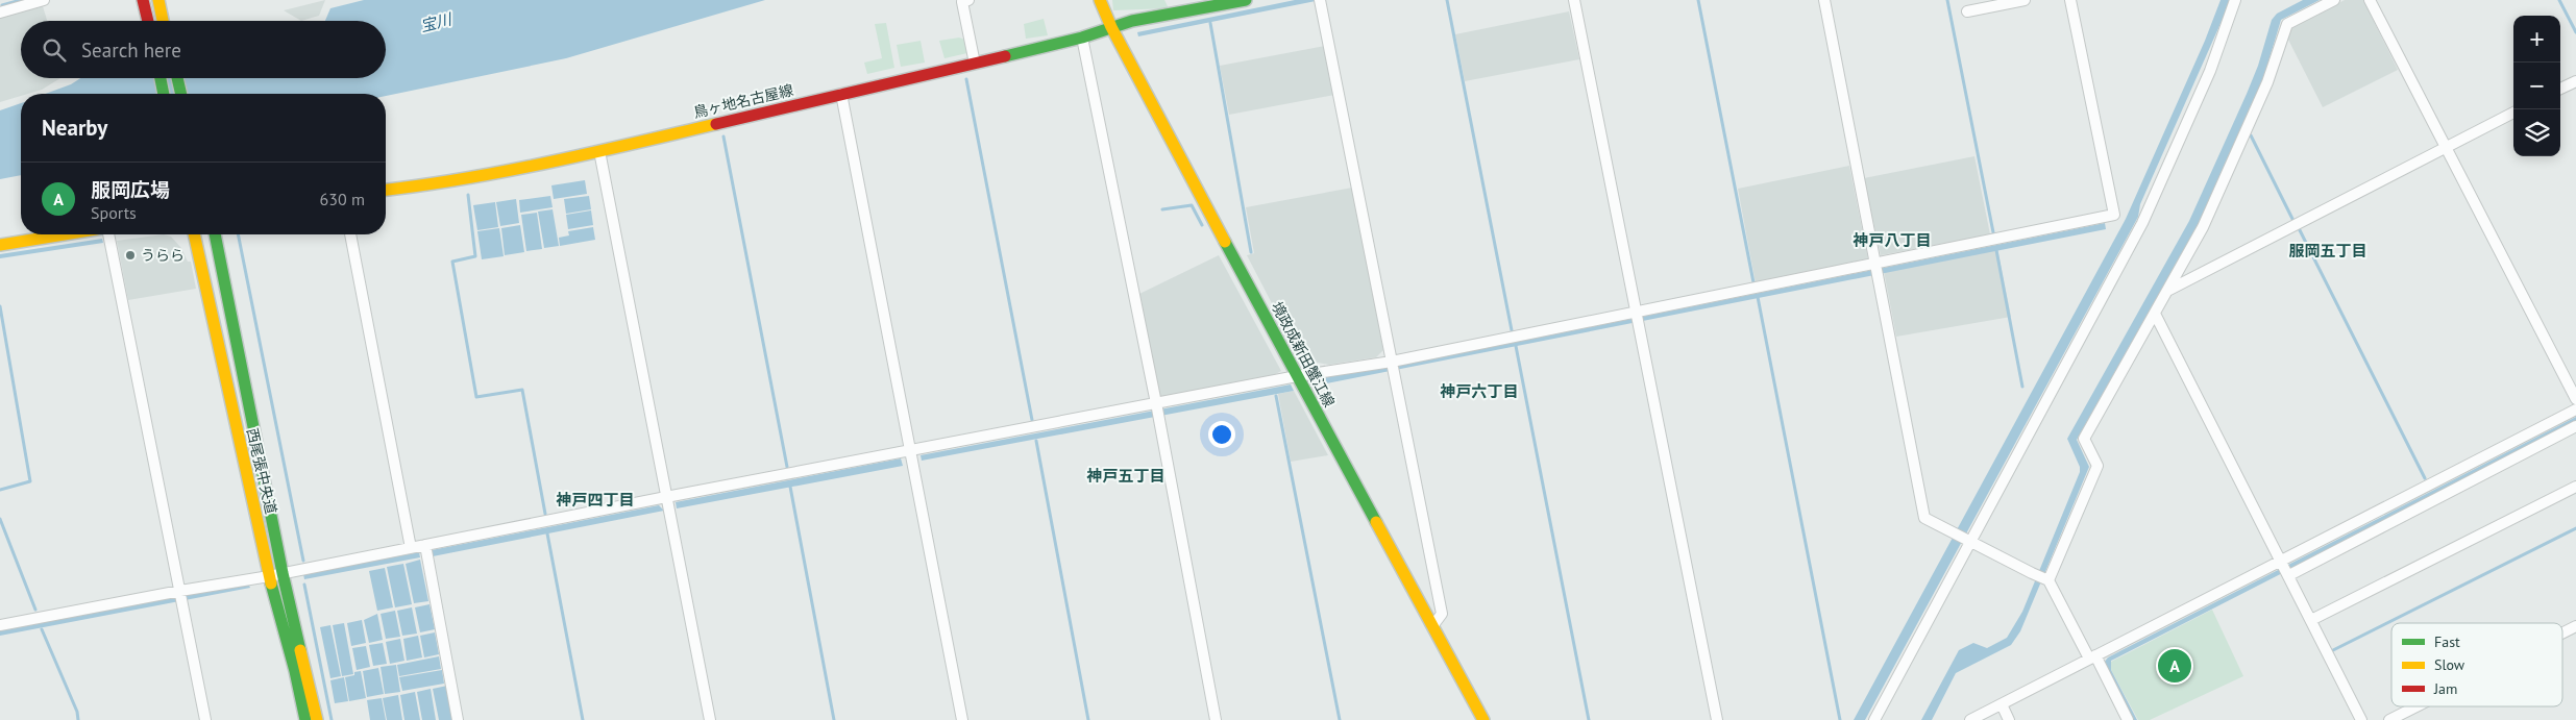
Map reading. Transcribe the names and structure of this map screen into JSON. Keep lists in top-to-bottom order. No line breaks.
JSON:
{"streets":{"main road":["鳥ヶ地名古屋線","境政成新田蟹江線","西尾張中央道"]},"crossings":[["鳥ヶ地名古屋線","境政成新田蟹江線"]],"districts":["神戸八丁目","服岡五丁目","神戸六丁目","神戸五丁目","神戸四丁目"],"water":["宝川"],"places":["うらら"],"legend":["Fast","Slow","Jam"],"page":{"map_buttons":["+","−"],"search":"Search here","heading":"Nearby","list":[{"mark":"A","name":"服岡広場","note":"Sports","value":"630 m"}],"pins":"A"}}
